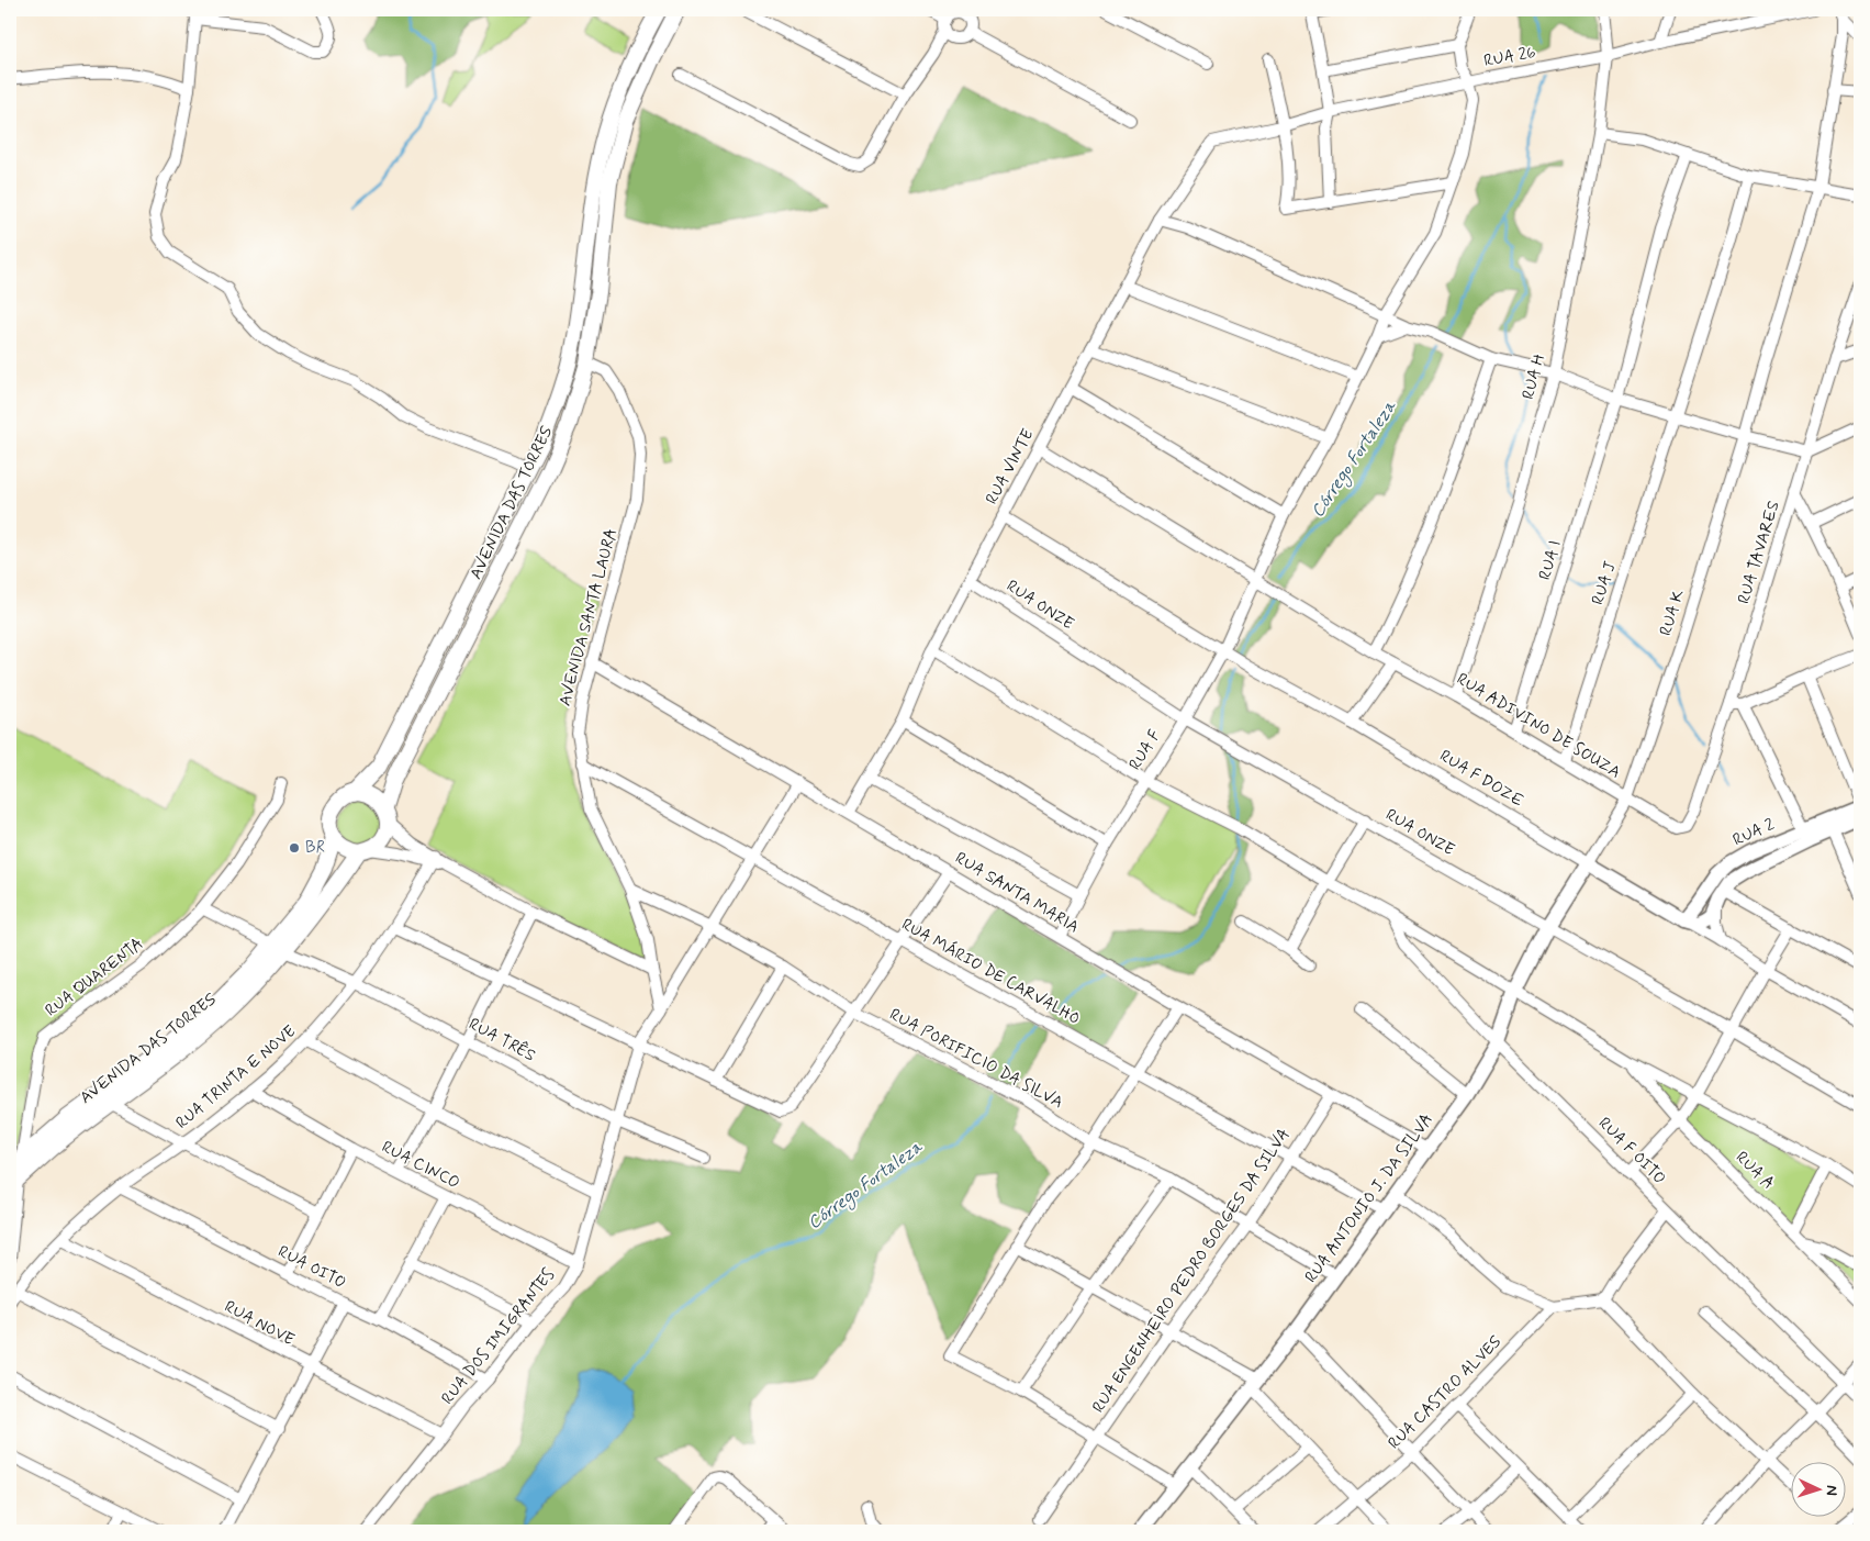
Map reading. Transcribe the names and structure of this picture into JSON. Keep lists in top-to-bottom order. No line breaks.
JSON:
{"streets":{"main road":["AVENIDA DAS TORRES"],"street":["RUA 26","RUA H","RUA VINTE","RUA TAVARES","RUA I","RUA J","RUA ONZE","RUA K","AVENIDA SANTA LAURA","RUA ADIVINO DE SOUZA","RUA F","RUA F DOZE","RUA 2","RUA SANTA MARIA","RUA MÁRIO DE CARVALHO","RUA QUARENTA","RUA TRÊS","RUA PORIFICIO DA SILVA","RUA TRINTA E NOVE","RUA F OITO","RUA CINCO","RUA A","RUA ANTONIO J. DA SILVA","RUA OITO","RUA ENGENHEIRO PEDRO BORGES DA SILVA","RUA NOVE","RUA DOS IMIGRANTES","RUA CASTRO ALVES"]},"crossings":[["RUA 26","RUA H"],["RUA 26","RUA VINTE"],["RUA 26","RUA F"],["RUA H","RUA ADIVINO DE SOUZA"],["RUA VINTE","RUA ONZE"],["RUA VINTE","RUA ADIVINO DE SOUZA"],["RUA VINTE","RUA F DOZE"],["RUA VINTE","RUA SANTA MARIA"],["AVENIDA DAS TORRES","AVENIDA SANTA LAURA"],["AVENIDA DAS TORRES","RUA QUARENTA"],["AVENIDA DAS TORRES","RUA TRÊS"],["RUA TAVARES","RUA ADIVINO DE SOUZA"],["RUA I","RUA ADIVINO DE SOUZA"],["RUA J","RUA ADIVINO DE SOUZA"],["RUA ONZE","RUA F"],["RUA ONZE","RUA ANTONIO J. DA SILVA"],["RUA K","RUA ADIVINO DE SOUZA"],["AVENIDA SANTA LAURA","RUA SANTA MARIA"],["AVENIDA SANTA LAURA","RUA MÁRIO DE CARVALHO"],["AVENIDA SANTA LAURA","RUA PORIFICIO DA SILVA"],["RUA ADIVINO DE SOUZA","RUA F"],["RUA F","RUA F DOZE"],["RUA F","RUA SANTA MARIA"],["RUA F DOZE","RUA 2"],["RUA F DOZE","RUA ANTONIO J. DA SILVA"],["RUA SANTA MARIA","RUA ANTONIO J. DA SILVA"],["RUA SANTA MARIA","RUA ENGENHEIRO PEDRO BORGES DA SILVA"],["RUA MÁRIO DE CARVALHO","RUA ANTONIO J. DA SILVA"],["RUA MÁRIO DE CARVALHO","RUA ENGENHEIRO PEDRO BORGES DA SILVA"],["RUA QUARENTA","RUA TRÊS"],["RUA TRÊS","RUA TRINTA E NOVE"],["RUA TRÊS","RUA DOS IMIGRANTES"],["RUA PORIFICIO DA SILVA","RUA ANTONIO J. DA SILVA"],["RUA PORIFICIO DA SILVA","RUA ENGENHEIRO PEDRO BORGES DA SILVA"],["RUA TRINTA E NOVE","RUA CINCO"],["RUA TRINTA E NOVE","RUA OITO"],["RUA TRINTA E NOVE","RUA NOVE"],["RUA F OITO","RUA ANTONIO J. DA SILVA"],["RUA CINCO","RUA DOS IMIGRANTES"],["RUA OITO","RUA DOS IMIGRANTES"],["RUA NOVE","RUA DOS IMIGRANTES"]],"water":["Córrego Fortaleza"],"places":["BR"],"north":"right"}
